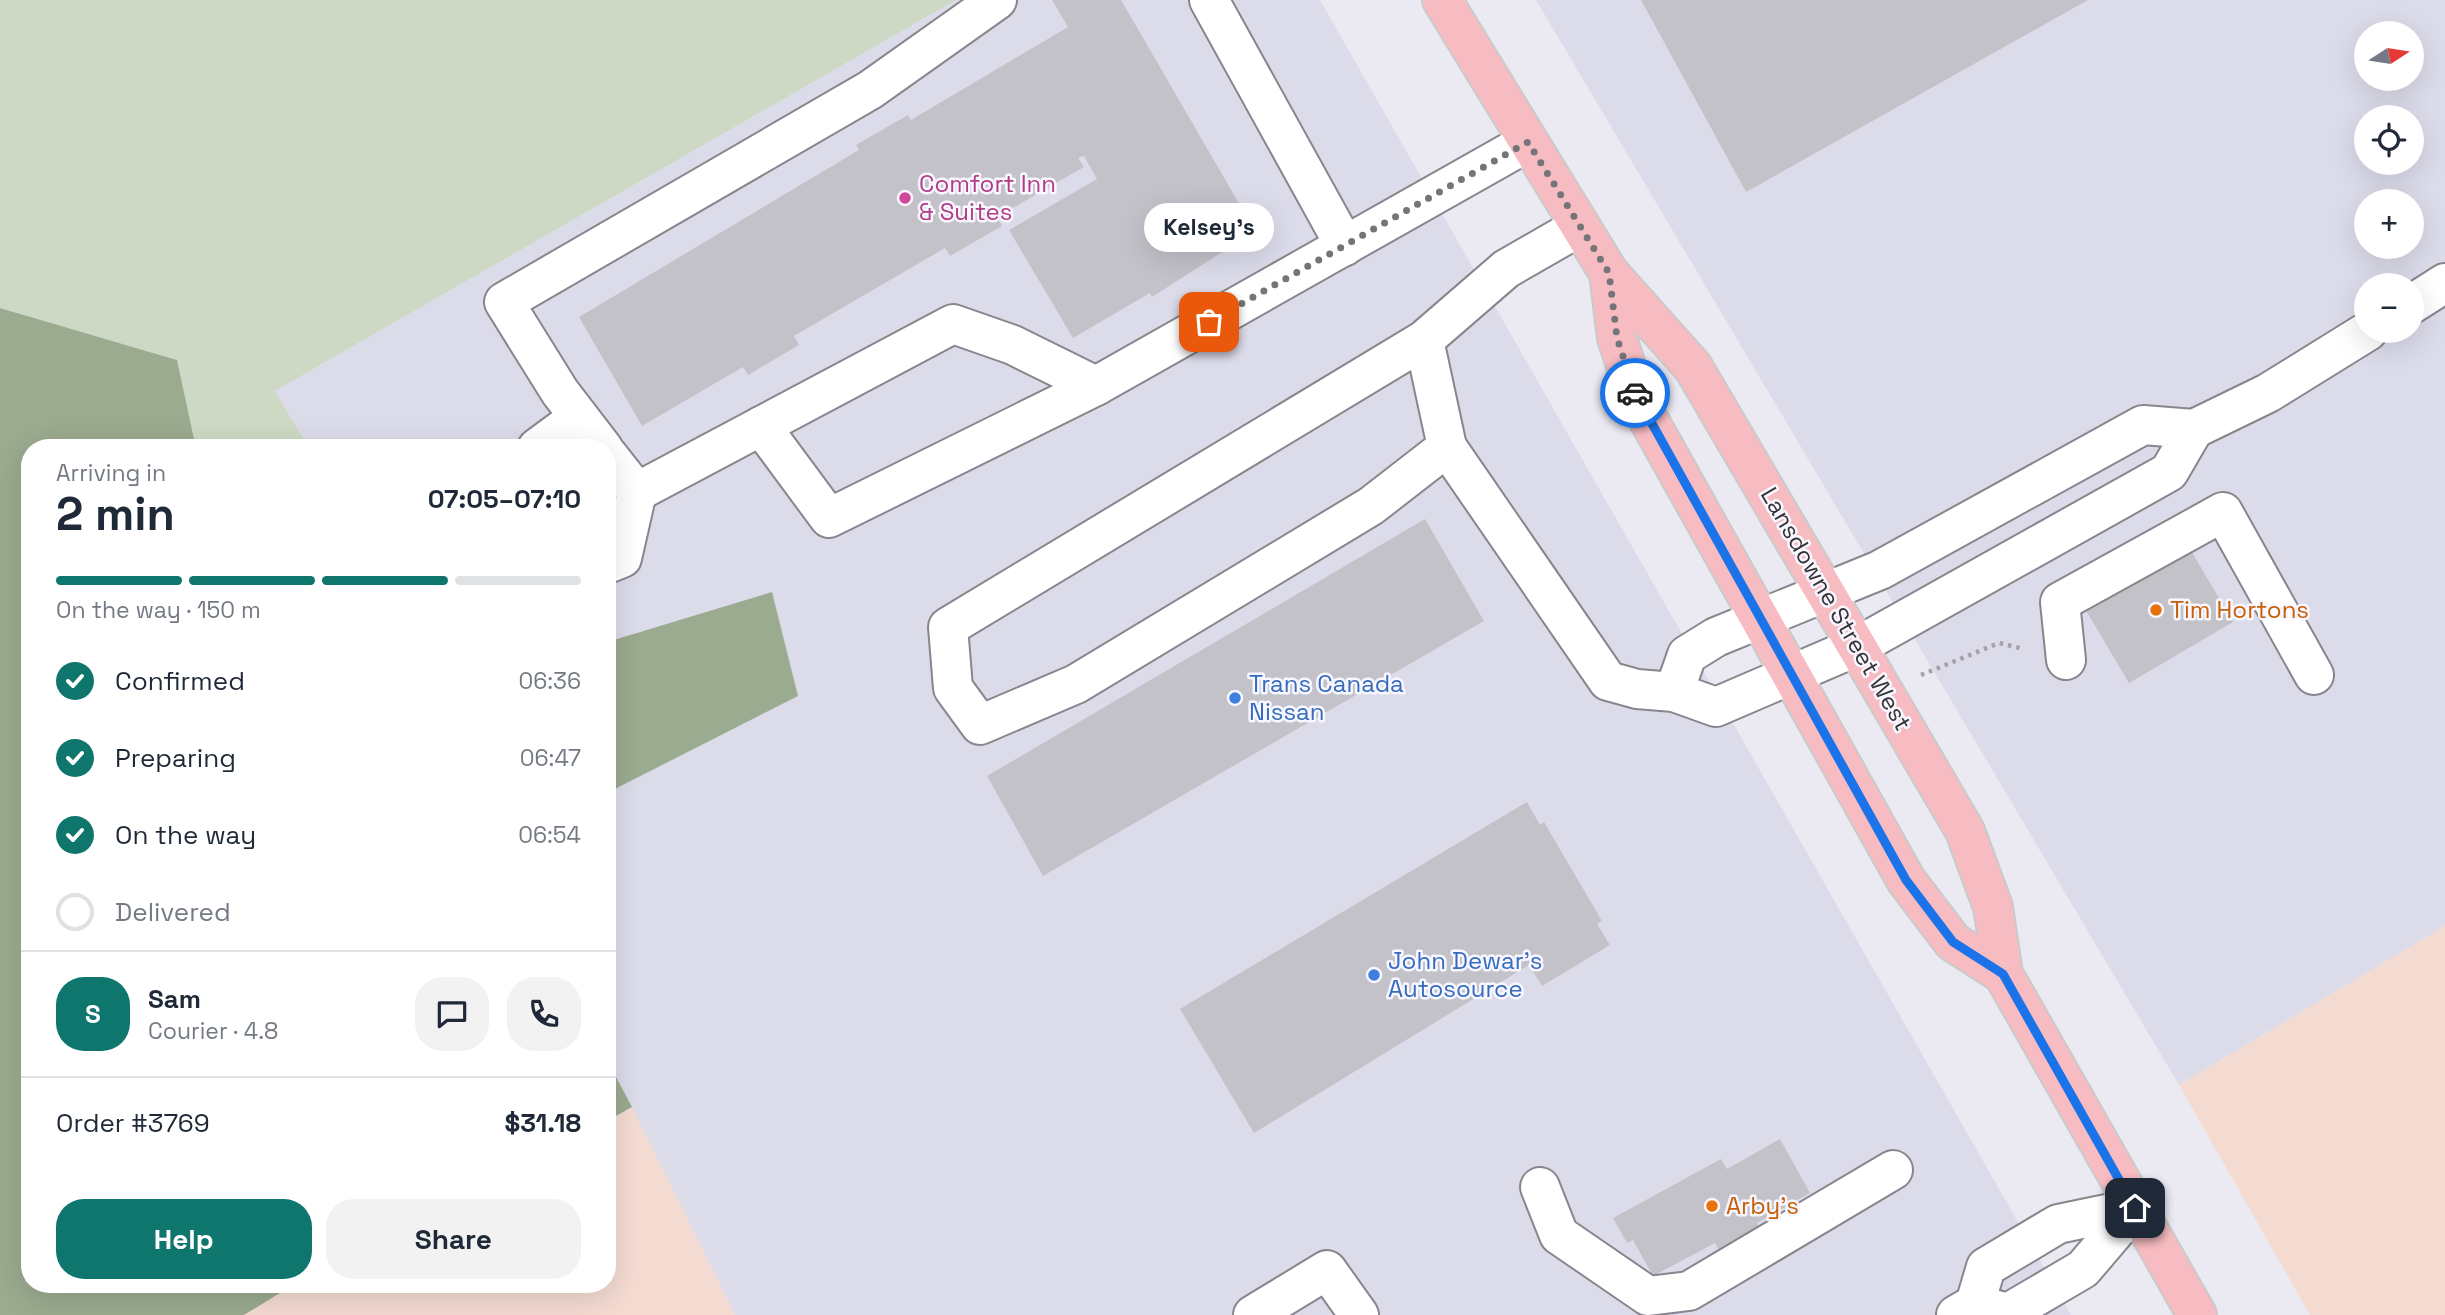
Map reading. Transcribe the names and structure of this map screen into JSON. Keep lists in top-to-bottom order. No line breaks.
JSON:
{"streets":{"main road":["Lansdowne Street West"]},"places":["Comfort Inn & Suites","Kelsey's","Tim Hortons","Trans Canada Nissan","John Dewar's Autosource","Arby's"],"north":"right","page":{"map_buttons":["+","−"],"bubble":"Kelsey's","heading":["2 min","Arriving in","07:05–07:10"],"panel":["Sam","Courier · 4.8","Order #3769","$31.18"],"bar":"On the way · 150 m","list":[["Confirmed","06:36"],["Preparing","06:47"],["On the way","06:54"],"Delivered"],"round":"S","buttons":["Help","Share"]}}
